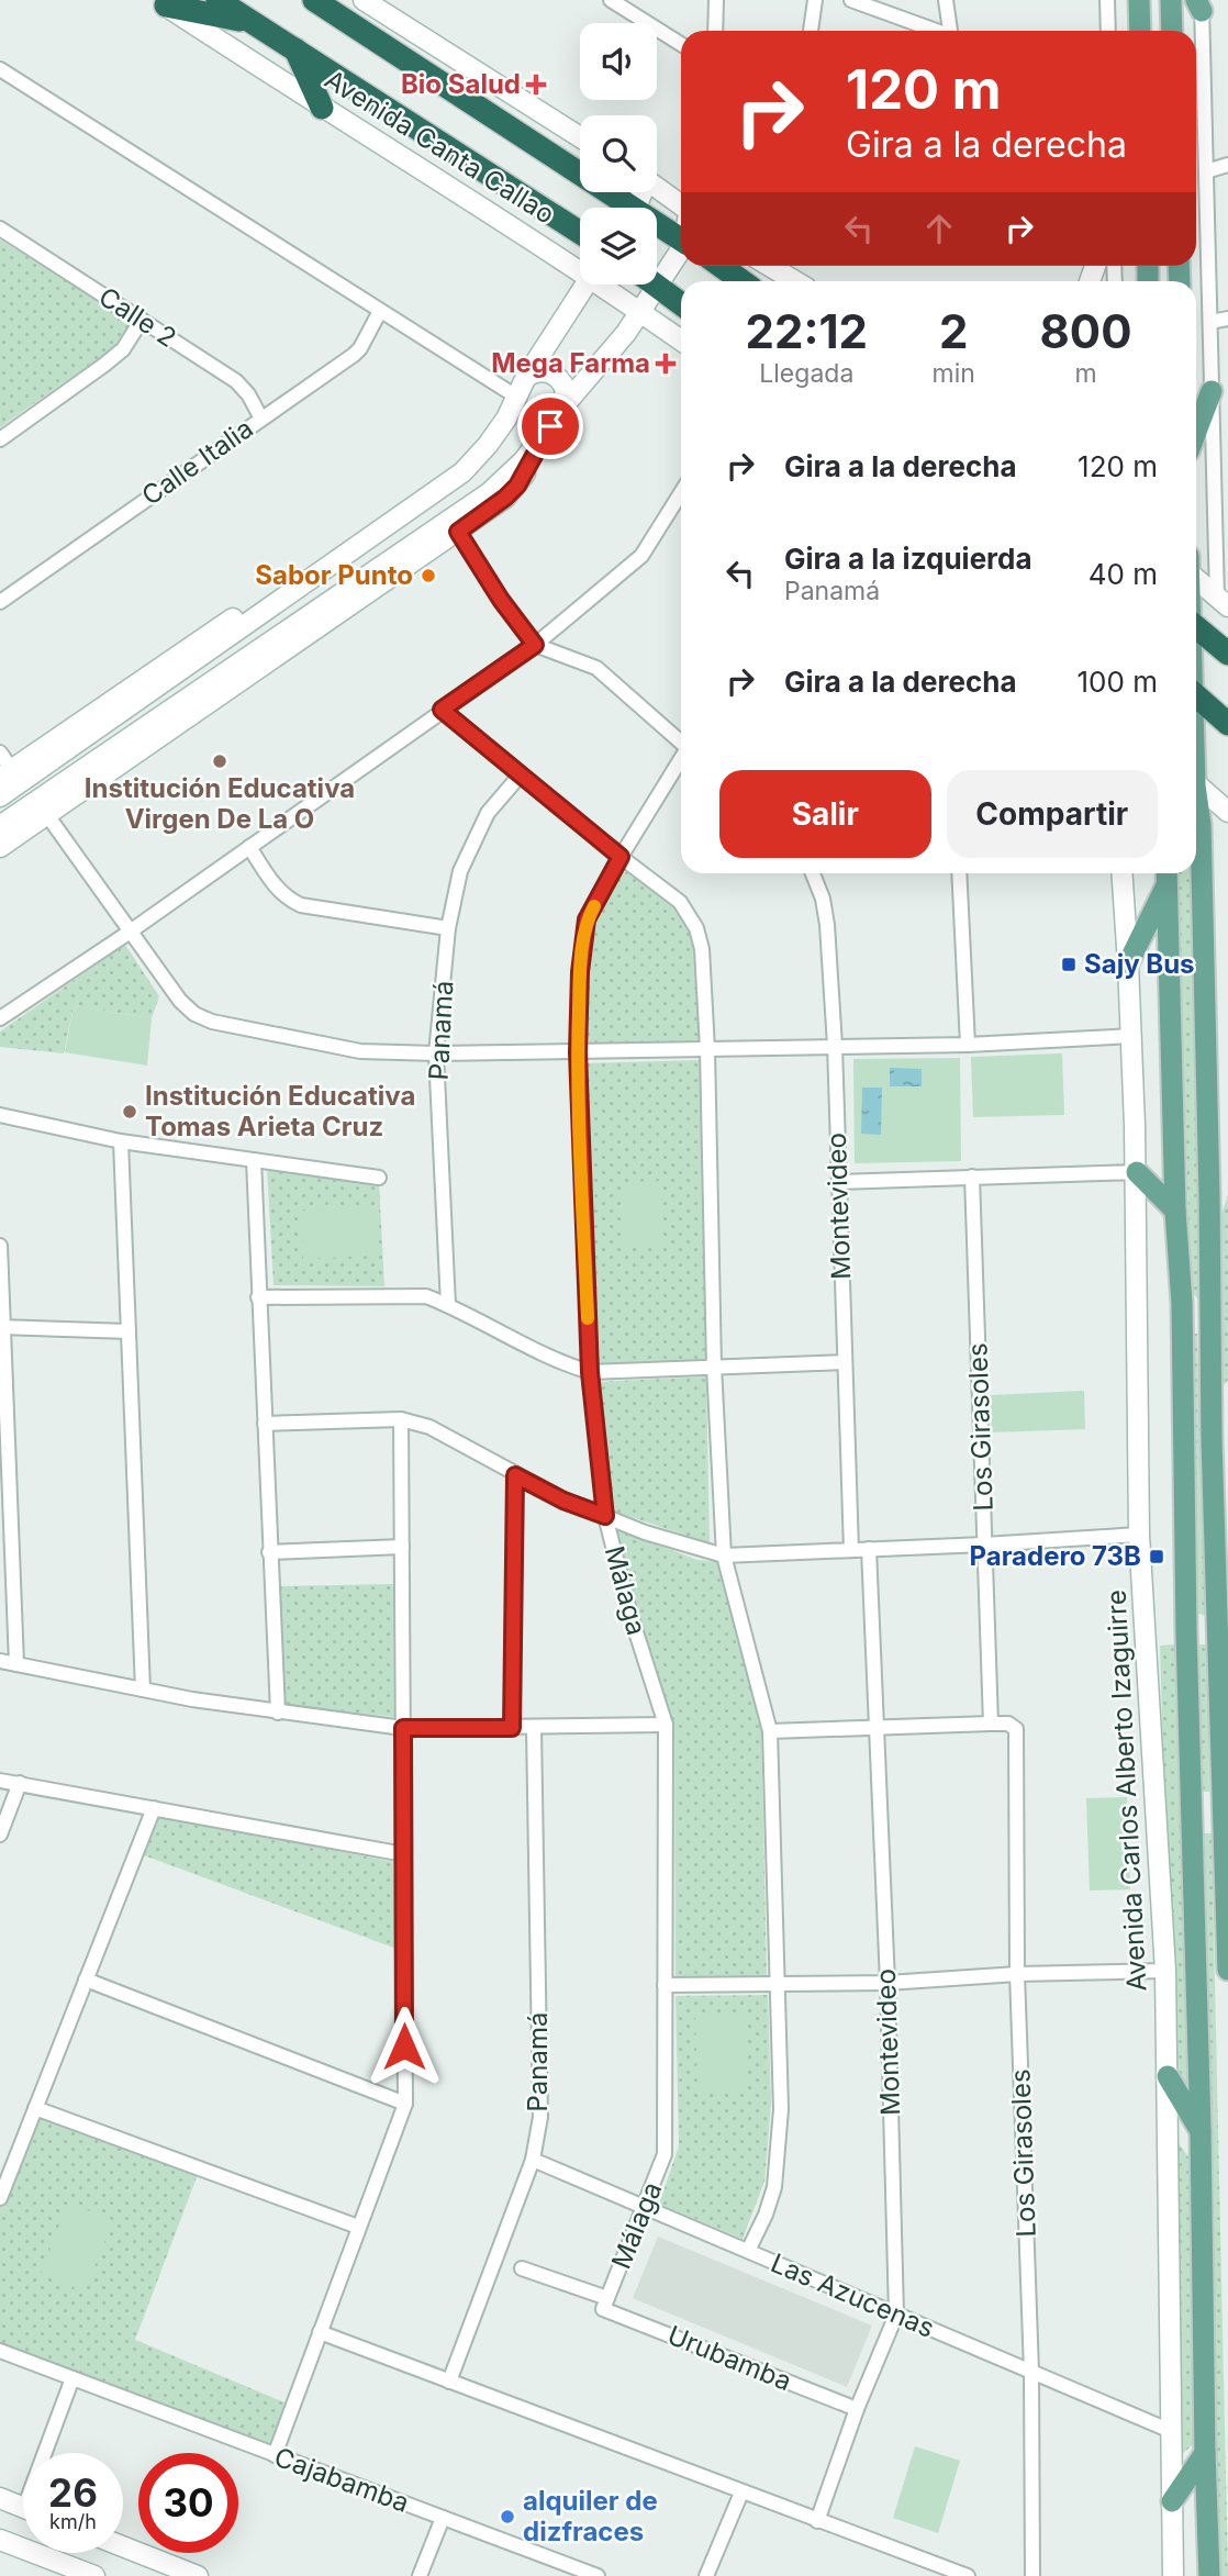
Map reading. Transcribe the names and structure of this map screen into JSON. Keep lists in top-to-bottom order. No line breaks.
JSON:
{"streets":{"highway":["Avenida Canta Callao"],"main road":["Avenida Carlos Alberto Izaguirre"],"street":["Calle 2","Calle Italia","Panamá","Montevideo","Los Girasoles","Málaga","Las Azucenas","Urubamba","Cajabamba"]},"crossings":[["Calle 2","Calle Italia"],["Panamá","Las Azucenas"],["Montevideo","Las Azucenas"],["Montevideo","Urubamba"],["Los Girasoles","Las Azucenas"],["Málaga","Las Azucenas"],["Málaga","Urubamba"],["Avenida Carlos Alberto Izaguirre","Las Azucenas"]],"places":{"health":["Bio Salud","Mega Farma"],"other":["Sabor Punto","Institución Educativa Virgen De La O","Institución Educativa Tomas Arieta Cruz","alquiler de dizfraces"],"transit":["Sajy Bus","Paradero 73B"]},"page":{"turn":["120 m","Gira a la derecha"],"eta":["22:12","Llegada","2","min","800","m"],"list":[{"name":"Gira a la derecha","value":"120 m"},{"name":"Gira a la izquierda","note":"Panamá","value":"40 m"},{"name":"Gira a la derecha","value":"100 m"}],"buttons":["Salir","Compartir"],"speed":"26 km/h","limit":"30"}}
